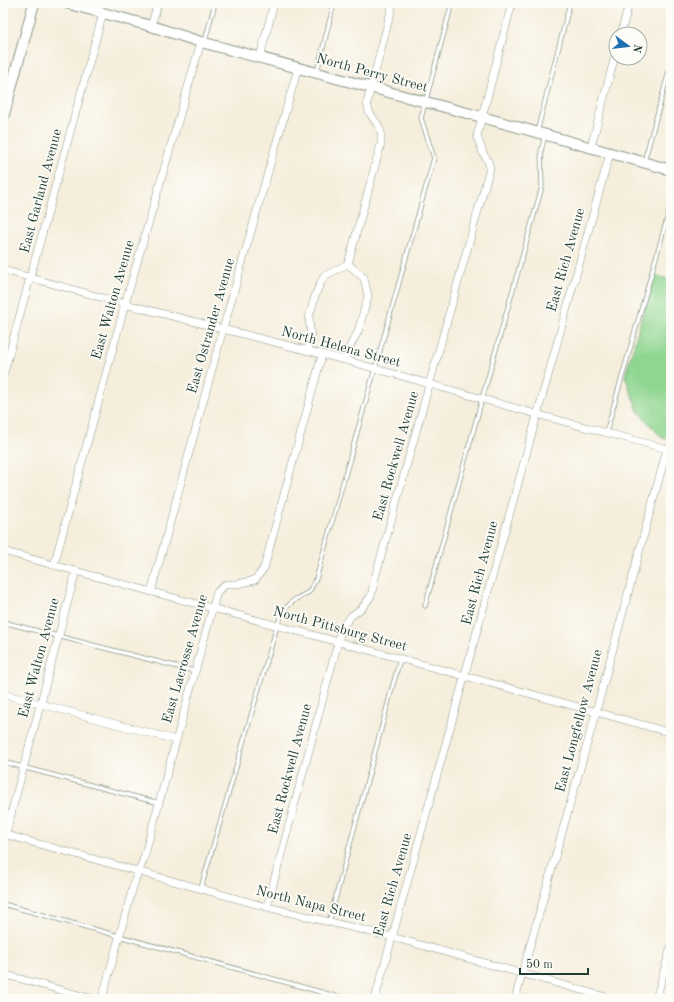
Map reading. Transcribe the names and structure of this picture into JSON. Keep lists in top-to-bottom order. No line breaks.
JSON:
{"streets":{"street":["North Perry Street","East Garland Avenue","East Rich Avenue","East Walton Avenue","East Ostrander Avenue","North Helena Street","East Rockwell Avenue","North Pittsburg Street","East Lacrosse Avenue","East Longfellow Avenue","North Napa Street"]},"crossings":[["North Perry Street","East Garland Avenue"],["North Perry Street","East Rich Avenue"],["North Perry Street","East Walton Avenue"],["North Perry Street","East Ostrander Avenue"],["North Perry Street","East Rockwell Avenue"],["East Garland Avenue","North Helena Street"],["East Rich Avenue","North Helena Street"],["East Rich Avenue","North Pittsburg Street"],["East Rich Avenue","North Napa Street"],["East Walton Avenue","North Helena Street"],["East Walton Avenue","North Pittsburg Street"],["East Walton Avenue","North Napa Street"],["East Ostrander Avenue","North Helena Street"],["East Ostrander Avenue","North Pittsburg Street"],["North Helena Street","East Rockwell Avenue"],["North Helena Street","East Lacrosse Avenue"],["North Helena Street","East Longfellow Avenue"],["East Rockwell Avenue","North Pittsburg Street"],["East Rockwell Avenue","North Napa Street"],["North Pittsburg Street","East Lacrosse Avenue"],["North Pittsburg Street","East Longfellow Avenue"],["East Lacrosse Avenue","North Napa Street"],["East Longfellow Avenue","North Napa Street"]],"scale_bar":"50 m","north":"right"}
